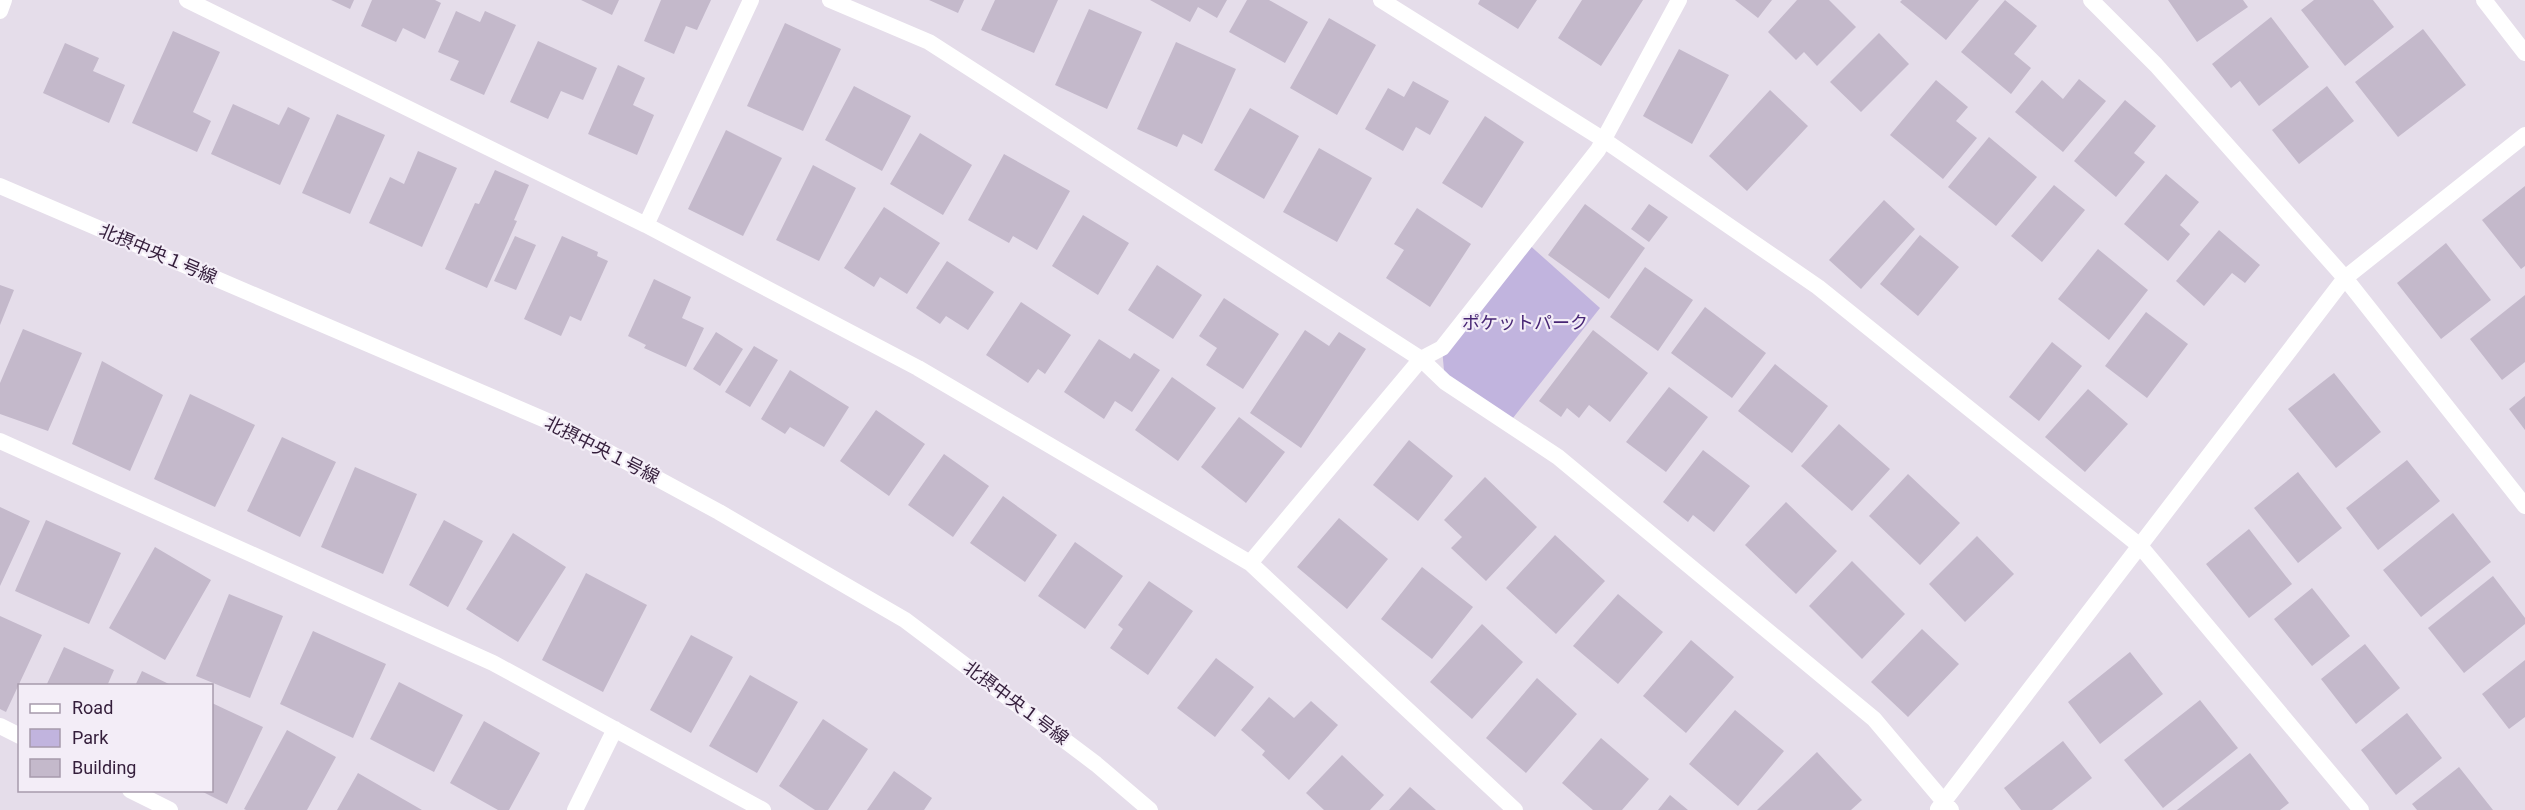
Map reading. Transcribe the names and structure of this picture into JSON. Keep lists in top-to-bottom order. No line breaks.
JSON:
{"streets":{"street":["北摂中央１号線"]},"parks":["ポケットパーク"],"legend":["Road","Park","Building"]}
